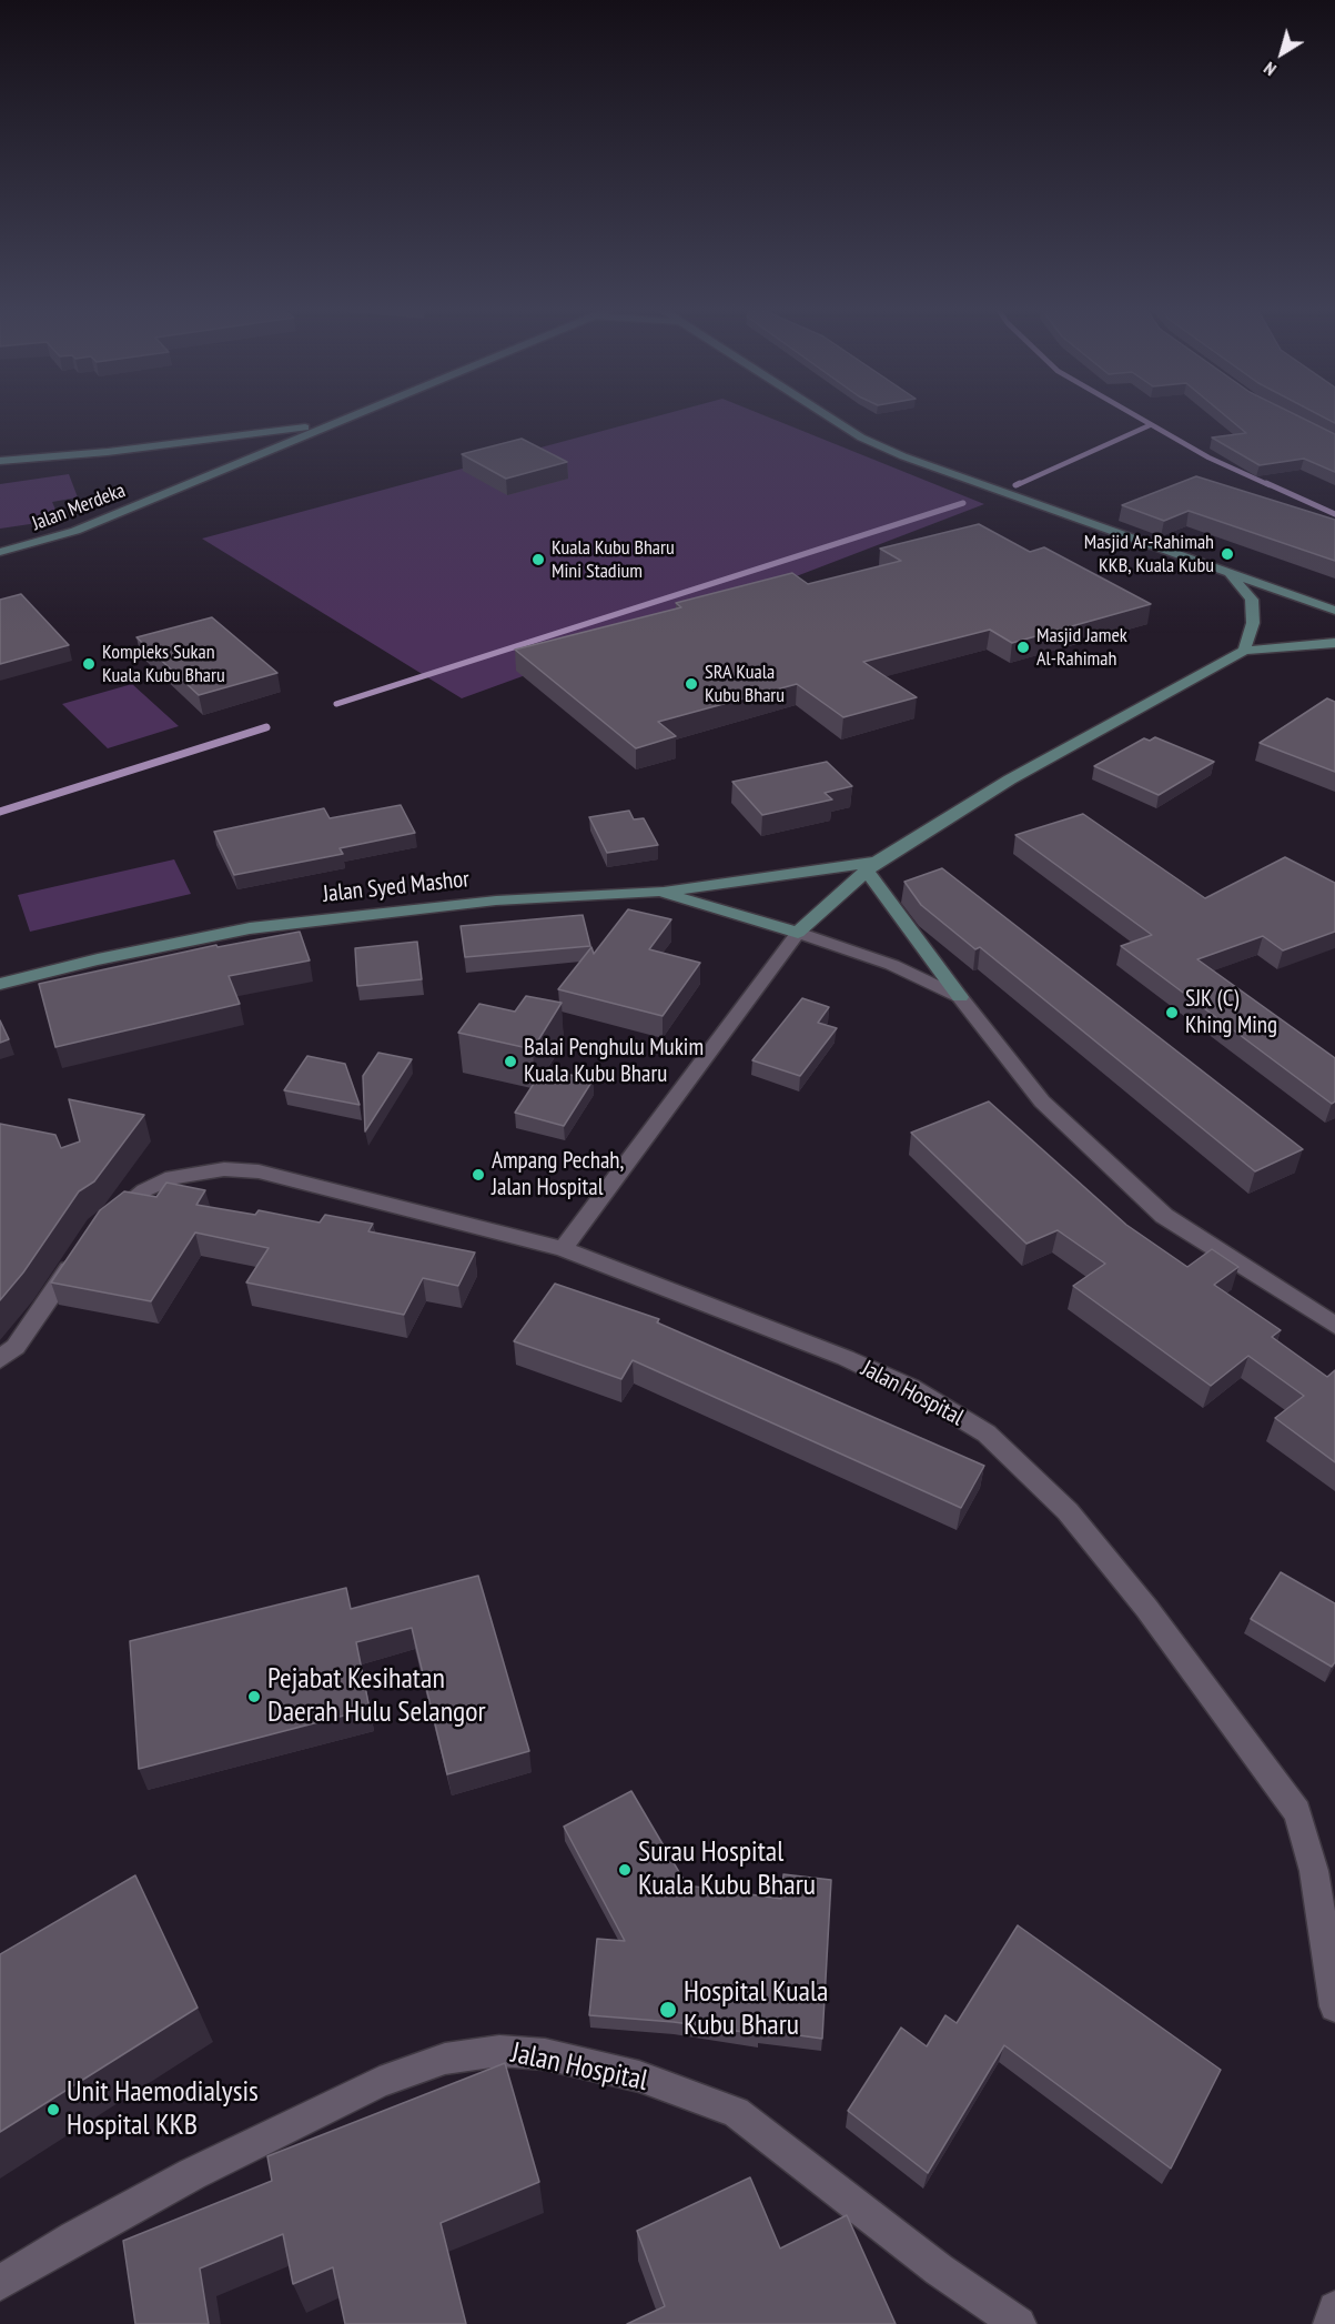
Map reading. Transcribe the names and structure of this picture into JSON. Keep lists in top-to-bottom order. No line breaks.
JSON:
{"streets":{"street":["Jalan Merdeka","Jalan Syed Mashor","Jalan Hospital"]},"places":["Masjid Ar-Rahimah KKB, Kuala Kubu","Kuala Kubu Bharu Mini Stadium","Masjid Jamek Al-Rahimah","Kompleks Sukan Kuala Kubu Bharu","SRA Kuala Kubu Bharu","SJK (C) Khing Ming","Balai Penghulu Mukim Kuala Kubu Bharu","Ampang Pechah, Jalan Hospital","Pejabat Kesihatan Daerah Hulu Selangor","Surau Hospital Kuala Kubu Bharu","Hospital Kuala Kubu Bharu","Unit Haemodialysis Hospital KKB"],"north":"bottom left"}
